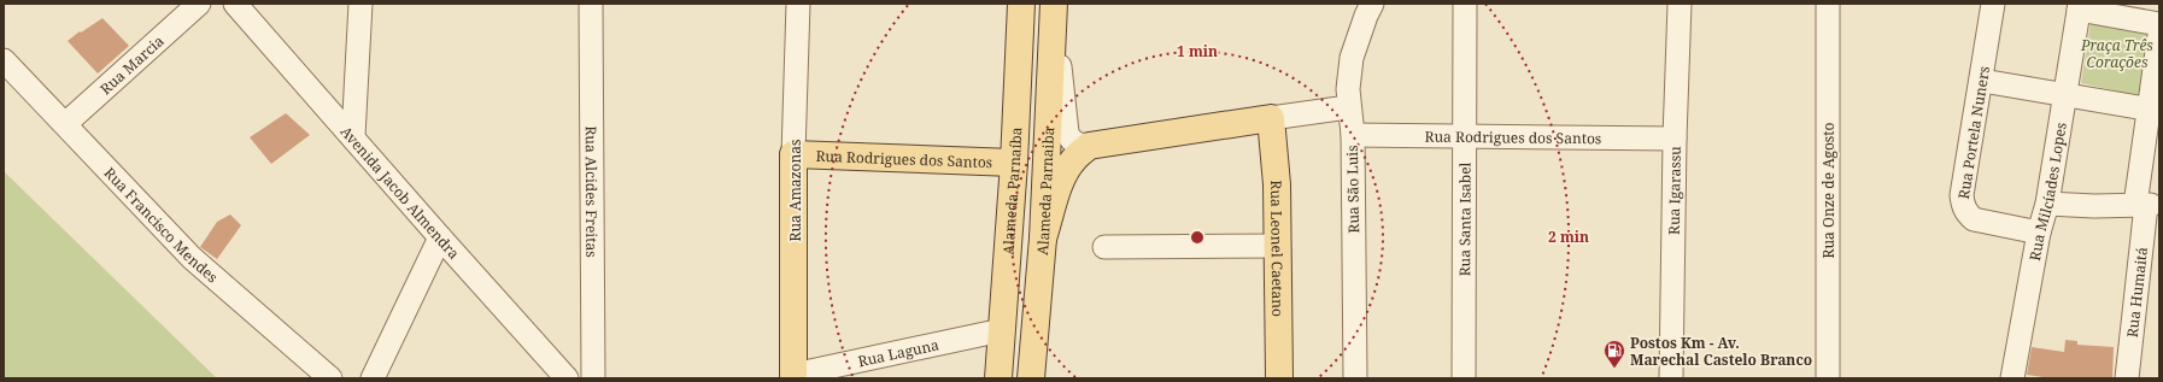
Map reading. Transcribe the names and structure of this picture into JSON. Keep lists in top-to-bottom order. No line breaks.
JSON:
{"streets":{"main road":["Rua Rodrigues dos Santos","Rua Amazonas","Alameda Parnaíba","Alameda Parnaiba","Rua Leonel Caetano"],"street":["Rua Marcia","Rua Portela Nuners","Rua São Luis","Rua Alcides Freitas","Rua Igarassu","Rua Onze de Agosto","Avenida Jacob Almendra","Rua Milcíades Lopes","Rua Santa Isabel","Rua Francisco Mendes","Rua Humaitá","Rua Laguna"]},"crossings":[["Rua Marcia","Rua Francisco Mendes"],["Rua Portela Nuners","Rua Milcíades Lopes"],["Rua Rodrigues dos Santos","Rua São Luis"],["Rua Rodrigues dos Santos","Rua Amazonas"],["Rua Rodrigues dos Santos","Rua Igarassu"],["Rua Rodrigues dos Santos","Alameda Parnaíba"],["Rua Rodrigues dos Santos","Rua Santa Isabel"],["Rua Amazonas","Rua Laguna"],["Alameda Parnaíba","Rua Laguna"]],"parks":["Praça Três Corações"],"places":{"fuel station":["Postos Km - Av. Marechal Castelo Branco"]},"rings":["1 min","2 min"]}
